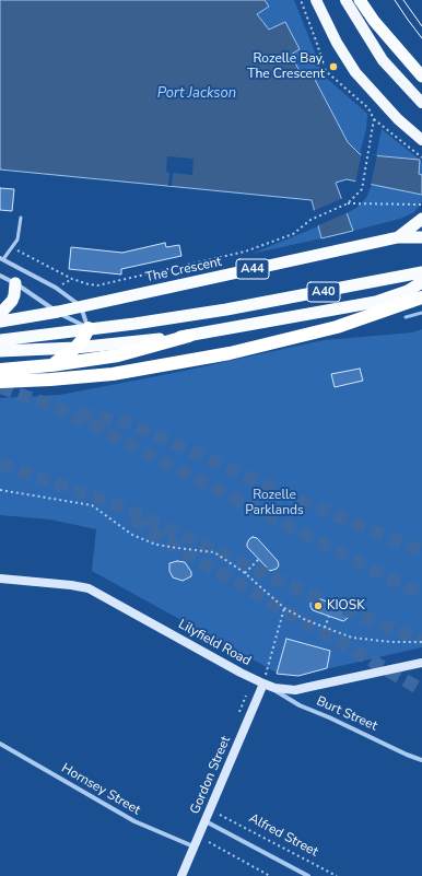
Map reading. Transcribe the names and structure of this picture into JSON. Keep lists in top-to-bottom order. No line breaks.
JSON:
{"streets":{"highway":["A44","The Crescent","A40"],"main road":["Lilyfield Road","Gordon Street"],"street":["Burt Street","Hornsey Street","Alfred Street"]},"crossings":[["A44","The Crescent"],["Lilyfield Road","Burt Street"],["Lilyfield Road","Gordon Street"],["Burt Street","Gordon Street"],["Gordon Street","Hornsey Street"],["Gordon Street","Alfred Street"]],"water":["Port Jackson"],"parks":["Rozelle Parklands"],"places":["Rozelle Bay, The Crescent","KIOSK"]}
